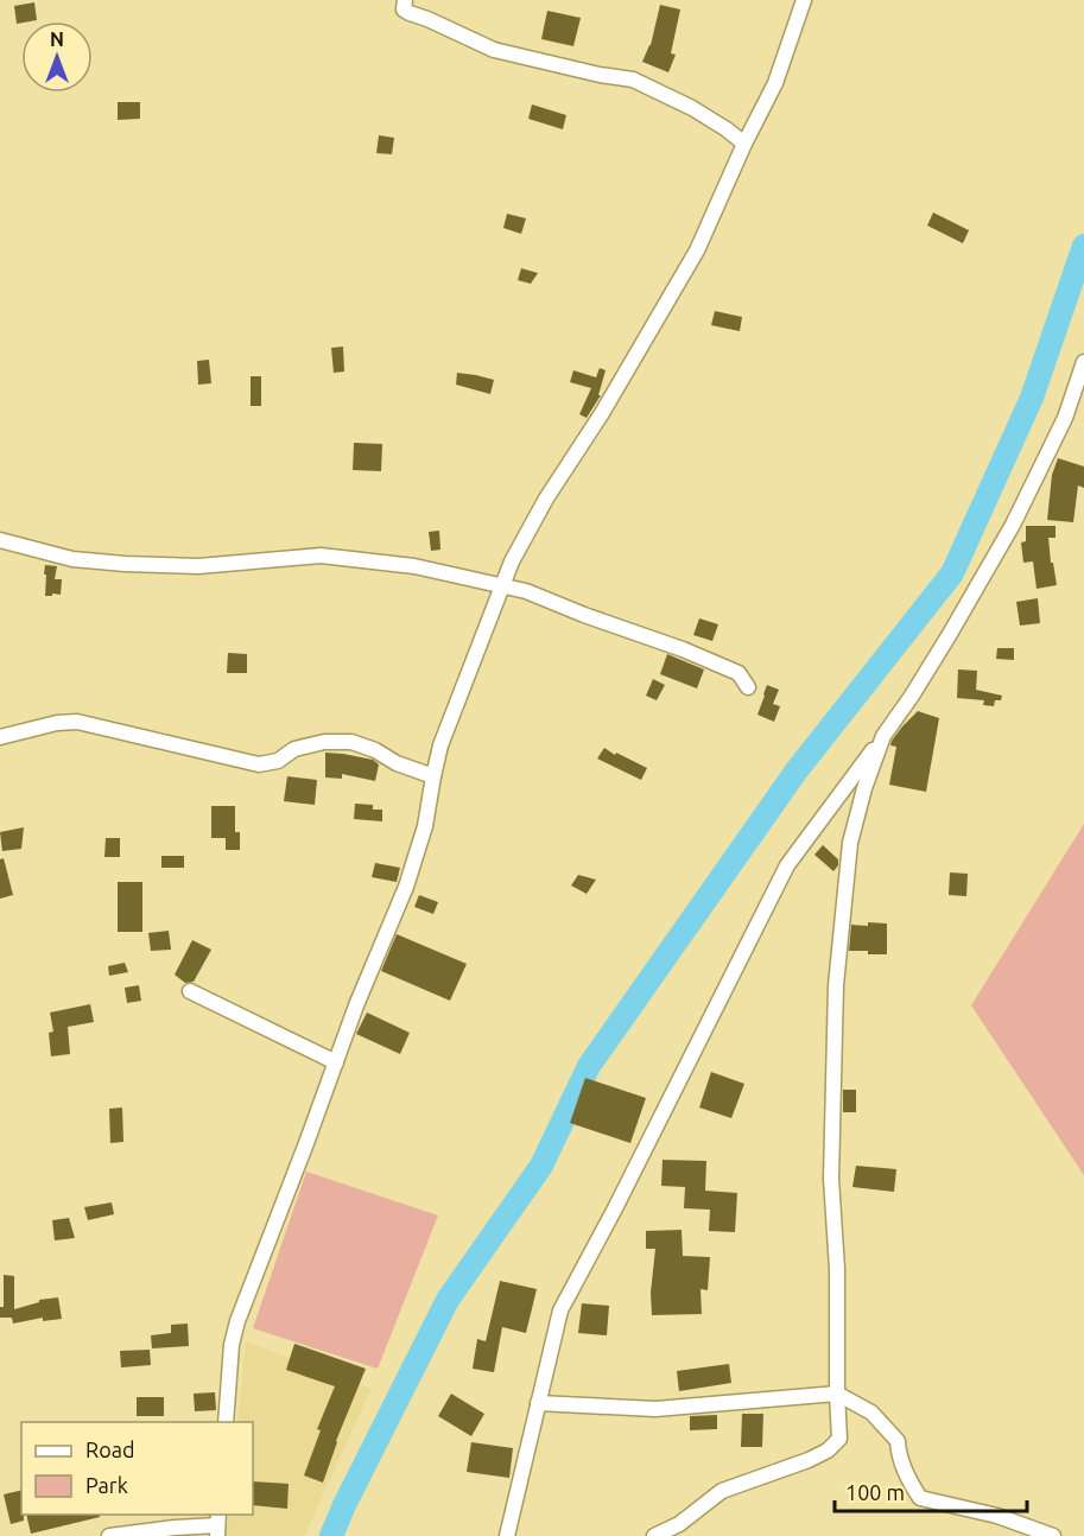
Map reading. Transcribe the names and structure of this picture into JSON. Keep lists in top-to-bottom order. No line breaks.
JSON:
{"legend":["Road","Park"],"scale_bar":"100 m","north":"top"}
